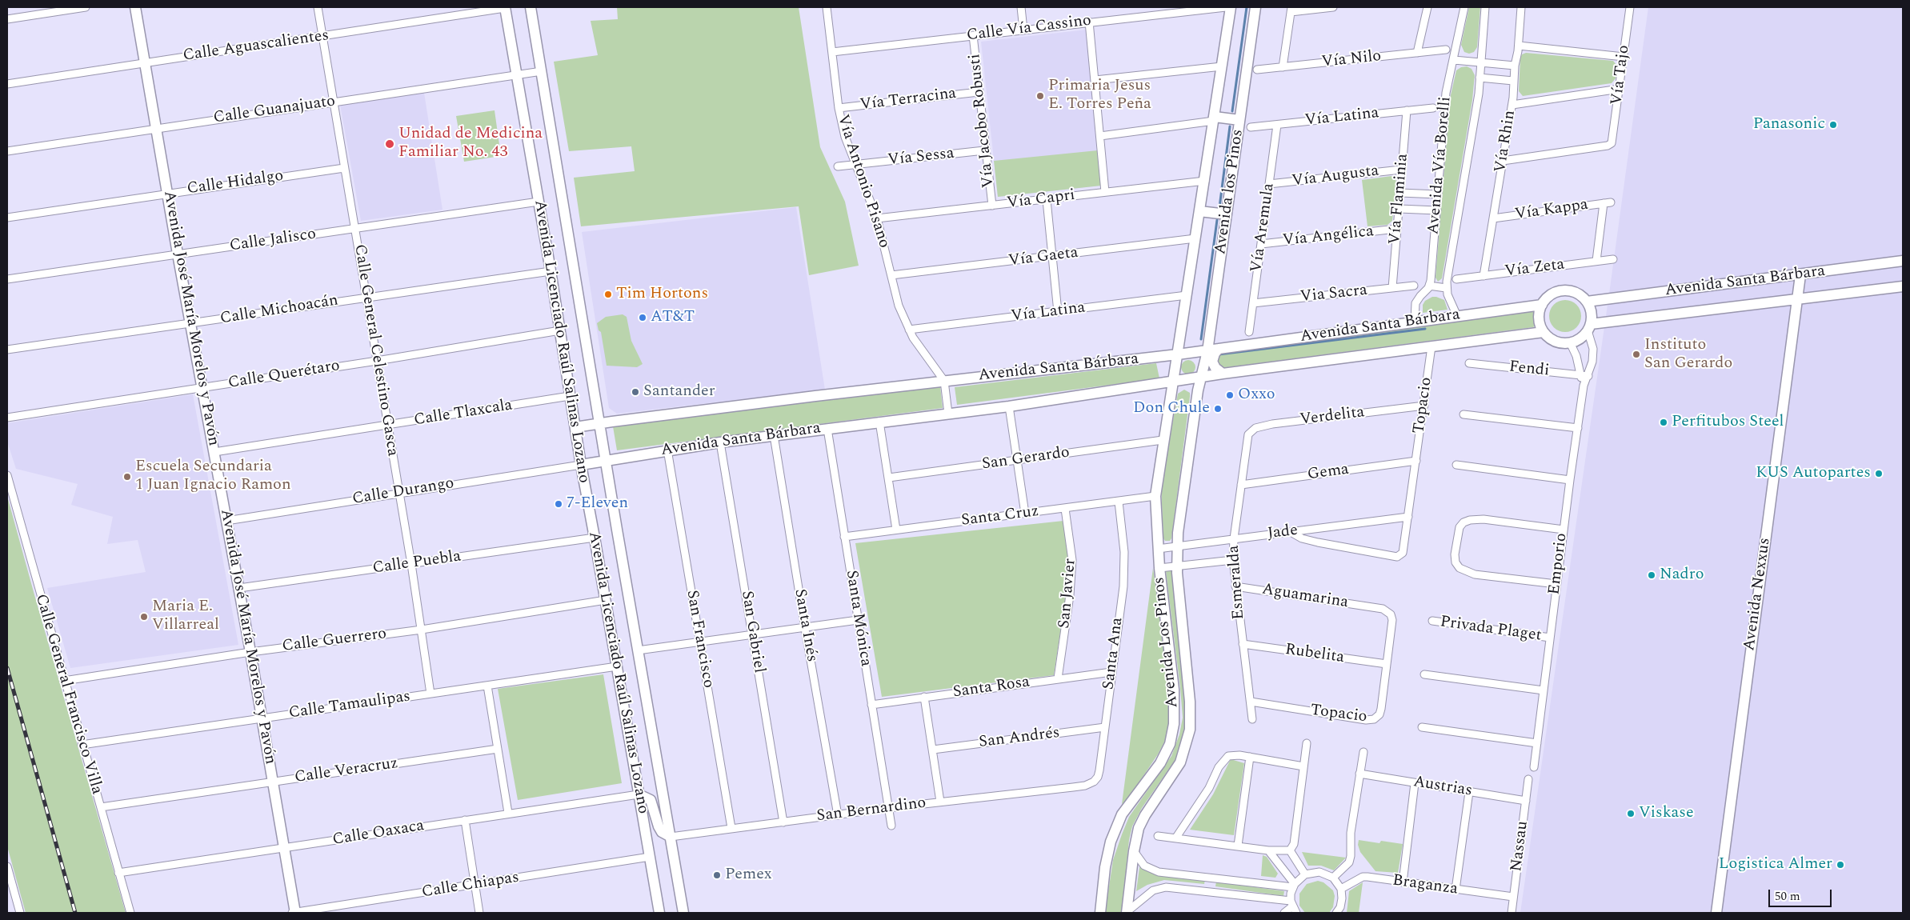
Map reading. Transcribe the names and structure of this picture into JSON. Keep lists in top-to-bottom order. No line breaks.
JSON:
{"streets":{"street":["Calle Vía Cassino","Calle Aguascalientes","Vía Nilo","Vía Tajo","Vía Terracina","Calle Guanajuato","Vía Latina","Vía Jacobo Robusti","Vía Rhin","Vía Sessa","Avenida Vía Borelli","Vía Augusta","Vía Antonio Pisano","Calle Hidalgo","Avenida los Pinos","Vía Flaminia","Vía Capri","Vía Kappa","Vía Aremula","Vía Angélica","Calle Jalisco","Vía Gaeta","Vía Zeta","Avenida Santa Bárbara","Via Sacra","Calle Michoacán","Avenida José María Morelos y Pavón","Avenida Licenciado Raúl Salinas Lozano","Calle General Celestino Gasca","Fendi","Calle Querétaro","Topacio","Calle Tlaxcala","Verdelita","San Gerardo","Gema","Calle Durango","Santa Cruz","Jade","Calle Puebla","Emporio","Esmeralda","San Javier","Avenida Nexxus","Aguamarina","Santa Mónica","Santa Inés","Privada Plaget","San Gabriel","San Francisco","Calle Guerrero","Avenida Los Pinos","Santa Ana","Rubelita","Santa Rosa","Calle General Francisco Villa","Calle Tamaulipas","San Andrés","Calle Veracruz","Austrias","San Bernardino","Calle Oaxaca","Nassau","Calle Chiapas","Braganza"]},"crossings":[["Calle Vía Cassino","Vía Jacobo Robusti"],["Calle Vía Cassino","Vía Antonio Pisano"],["Calle Aguascalientes","Avenida José María Morelos y Pavón"],["Calle Aguascalientes","Avenida Licenciado Raúl Salinas Lozano"],["Calle Aguascalientes","Calle General Celestino Gasca"],["Vía Tajo","Vía Rhin"],["Vía Terracina","Vía Jacobo Robusti"],["Vía Terracina","Vía Antonio Pisano"],["Calle Guanajuato","Avenida José María Morelos y Pavón"],["Calle Guanajuato","Avenida Licenciado Raúl Salinas Lozano"],["Calle Guanajuato","Calle General Celestino Gasca"],["Vía Latina","Vía Antonio Pisano"],["Vía Latina","Avenida los Pinos"],["Vía Latina","Vía Flaminia"],["Vía Latina","Vía Aremula"],["Vía Jacobo Robusti","Vía Sessa"],["Vía Jacobo Robusti","Vía Capri"],["Vía Rhin","Vía Kappa"],["Vía Rhin","Vía Zeta"],["Vía Sessa","Vía Antonio Pisano"],["Avenida Vía Borelli","Vía Augusta"],["Vía Augusta","Vía Flaminia"],["Vía Augusta","Vía Aremula"],["Vía Antonio Pisano","Vía Capri"],["Vía Antonio Pisano","Vía Gaeta"],["Vía Antonio Pisano","Avenida Santa Bárbara"],["Calle Hidalgo","Avenida José María Morelos y Pavón"],["Calle Hidalgo","Calle General Celestino Gasca"],["Avenida los Pinos","Vía Capri"],["Avenida los Pinos","Vía Gaeta"],["Avenida los Pinos","Avenida Santa Bárbara"],["Avenida los Pinos","Avenida Los Pinos"],["Vía Flaminia","Vía Angélica"],["Vía Flaminia","Via Sacra"],["Vía Kappa","Vía Zeta"],["Vía Aremula","Vía Angélica"],["Vía Aremula","Via Sacra"],["Calle Jalisco","Avenida José María Morelos y Pavón"],["Calle Jalisco","Avenida Licenciado Raúl Salinas Lozano"],["Calle Jalisco","Calle General Celestino Gasca"],["Avenida Santa Bárbara","Avenida Licenciado Raúl Salinas Lozano"],["Avenida Santa Bárbara","Topacio"],["Avenida Santa Bárbara","Calle Durango"],["Avenida Santa Bárbara","Emporio"],["Avenida Santa Bárbara","Avenida Nexxus"],["Avenida Santa Bárbara","Santa Mónica"],["Avenida Santa Bárbara","Santa Inés"],["Avenida Santa Bárbara","San Gabriel"],["Avenida Santa Bárbara","San Francisco"],["Avenida Santa Bárbara","Avenida Los Pinos"],["Calle Michoacán","Avenida José María Morelos y Pavón"],["Calle Michoacán","Avenida Licenciado Raúl Salinas Lozano"],["Calle Michoacán","Calle General Celestino Gasca"],["Avenida José María Morelos y Pavón","Calle Querétaro"],["Avenida José María Morelos y Pavón","Calle Tlaxcala"],["Avenida José María Morelos y Pavón","Calle Durango"],["Avenida José María Morelos y Pavón","Calle Puebla"],["Avenida José María Morelos y Pavón","Calle Guerrero"],["Avenida José María Morelos y Pavón","Calle Tamaulipas"],["Avenida José María Morelos y Pavón","Calle Veracruz"],["Avenida José María Morelos y Pavón","Calle Oaxaca"],["Avenida José María Morelos y Pavón","Calle Chiapas"],["Avenida Licenciado Raúl Salinas Lozano","Calle Querétaro"],["Avenida Licenciado Raúl Salinas Lozano","Calle Tlaxcala"],["Avenida Licenciado Raúl Salinas Lozano","Calle Durango"],["Avenida Licenciado Raúl Salinas Lozano","Calle Puebla"],["Avenida Licenciado Raúl Salinas Lozano","Calle Guerrero"],["Avenida Licenciado Raúl Salinas Lozano","Calle Tamaulipas"],["Avenida Licenciado Raúl Salinas Lozano","San Bernardino"],["Avenida Licenciado Raúl Salinas Lozano","Calle Oaxaca"],["Avenida Licenciado Raúl Salinas Lozano","Calle Chiapas"],["Calle General Celestino Gasca","Calle Querétaro"],["Calle General Celestino Gasca","Calle Tlaxcala"],["Calle General Celestino Gasca","Calle Durango"],["Calle General Celestino Gasca","Calle Puebla"],["Calle General Celestino Gasca","Calle Guerrero"],["Calle General Celestino Gasca","Calle Tamaulipas"],["Fendi","Emporio"],["Topacio","Verdelita"],["Topacio","Gema"],["Topacio","Jade"],["Topacio","Esmeralda"],["Topacio","Aguamarina"],["Topacio","Rubelita"],["Verdelita","Esmeralda"],["San Gerardo","Avenida Los Pinos"],["Gema","Esmeralda"],["Santa Cruz","San Javier"],["Santa Cruz","Santa Mónica"],["Santa Cruz","Avenida Los Pinos"],["Santa Cruz","Santa Ana"],["Jade","Esmeralda"],["Jade","Avenida Los Pinos"],["Emporio","Privada Plaget"],["Esmeralda","Aguamarina"],["Esmeralda","Rubelita"],["San Javier","Santa Rosa"],["Santa Mónica","Santa Rosa"],["Santa Mónica","San Bernardino"],["Santa Inés","San Bernardino"],["San Gabriel","San Bernardino"],["San Francisco","San Bernardino"],["Calle Guerrero","Calle General Francisco Villa"],["Santa Ana","Santa Rosa"],["Santa Ana","San Andrés"],["Santa Ana","San Bernardino"],["Calle General Francisco Villa","Calle Tamaulipas"],["Calle General Francisco Villa","Calle Veracruz"],["Calle General Francisco Villa","Calle Oaxaca"],["Austrias","Nassau"],["Nassau","Braganza"]],"places":["Primaria Jesus E. Torres Peña","Panasonic","Unidad de Medicina Familiar No. 43","Tim Hortons","AT&T","Instituto San Gerardo","Santander","Oxxo","Don Chule","Perfitubos Steel","KUS Autopartes","Escuela Secundaria 1 Juan Ignacio Ramon","7-Eleven","Nadro","Maria E. Villarreal","Viskase","Logistica Almer","Pemex"],"scale_bar":"50 m"}
